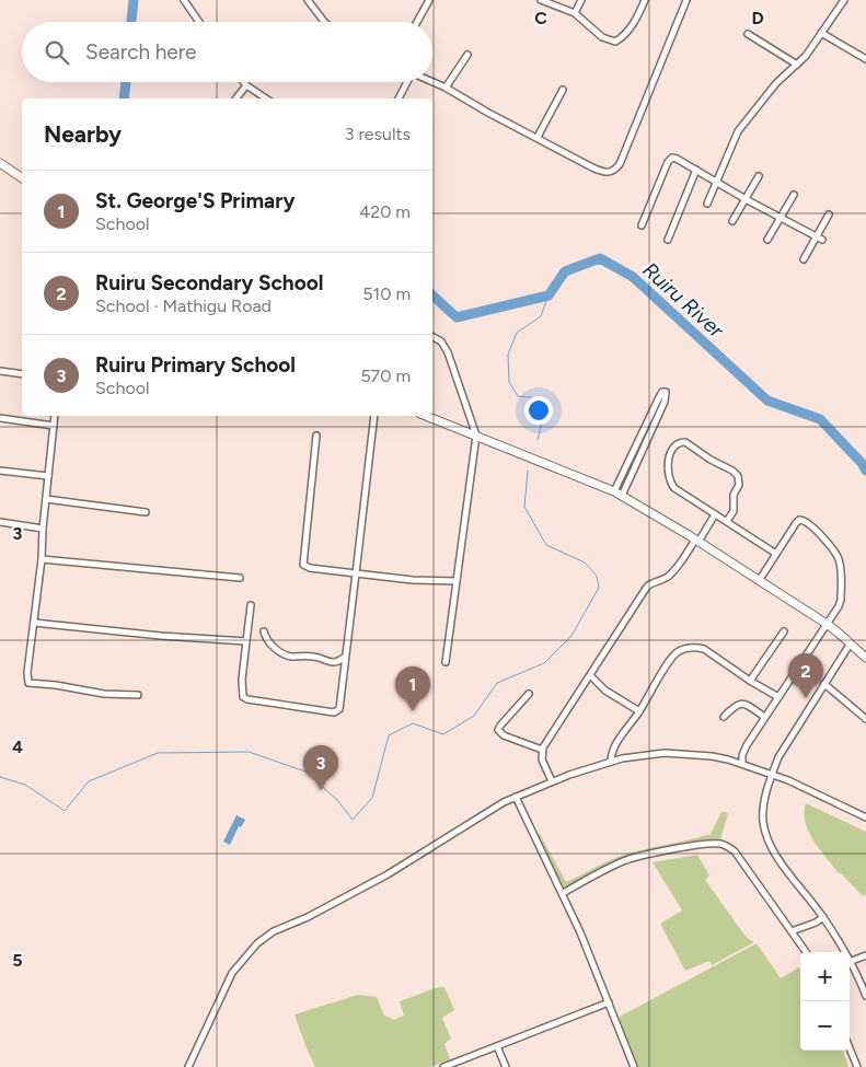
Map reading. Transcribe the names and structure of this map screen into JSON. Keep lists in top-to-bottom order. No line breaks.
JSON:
{"water":["Ruiru River"],"page":{"search":"Search here","heading":["Nearby","3 results"],"list":[{"mark":"1","name":"St. George'S Primary","note":"School","value":"420 m"},{"mark":"2","name":"Ruiru Secondary School","note":"School · Mathigu Road","value":"510 m"},{"mark":"3","name":"Ruiru Primary School","note":"School","value":"570 m"}],"pins":["2","1","3"],"map_buttons":["+","−"]},"grid":{"columns":["C","D"],"rows":["3","4","5"]}}
